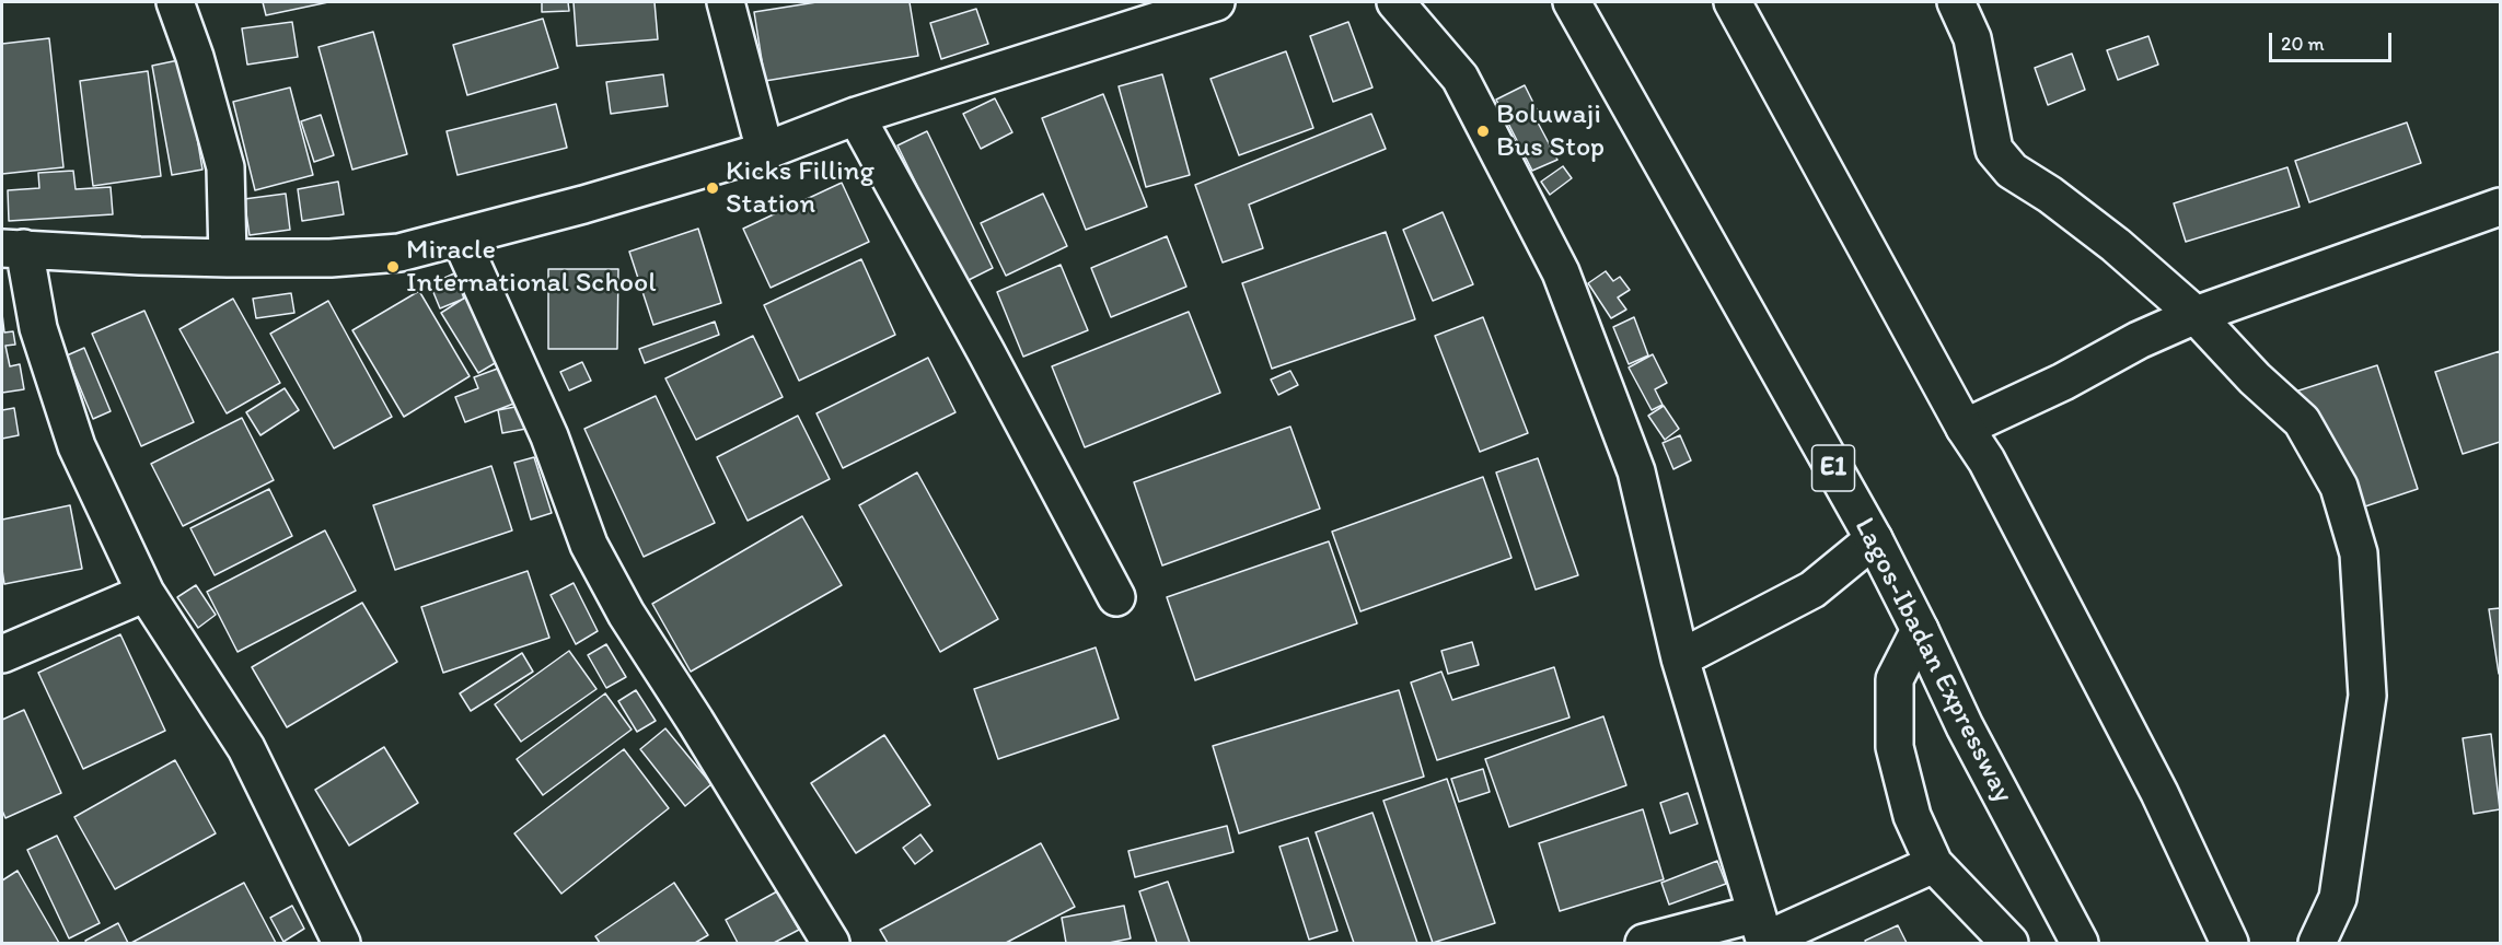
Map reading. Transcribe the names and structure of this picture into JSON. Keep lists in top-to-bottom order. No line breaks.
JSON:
{"streets":{"main road":["E1","Lagos-Ibadan Expressway"]},"places":["Boluwaji Bus Stop","Kicks Filling Station","Miracle International School"],"scale_bar":"20 m"}
